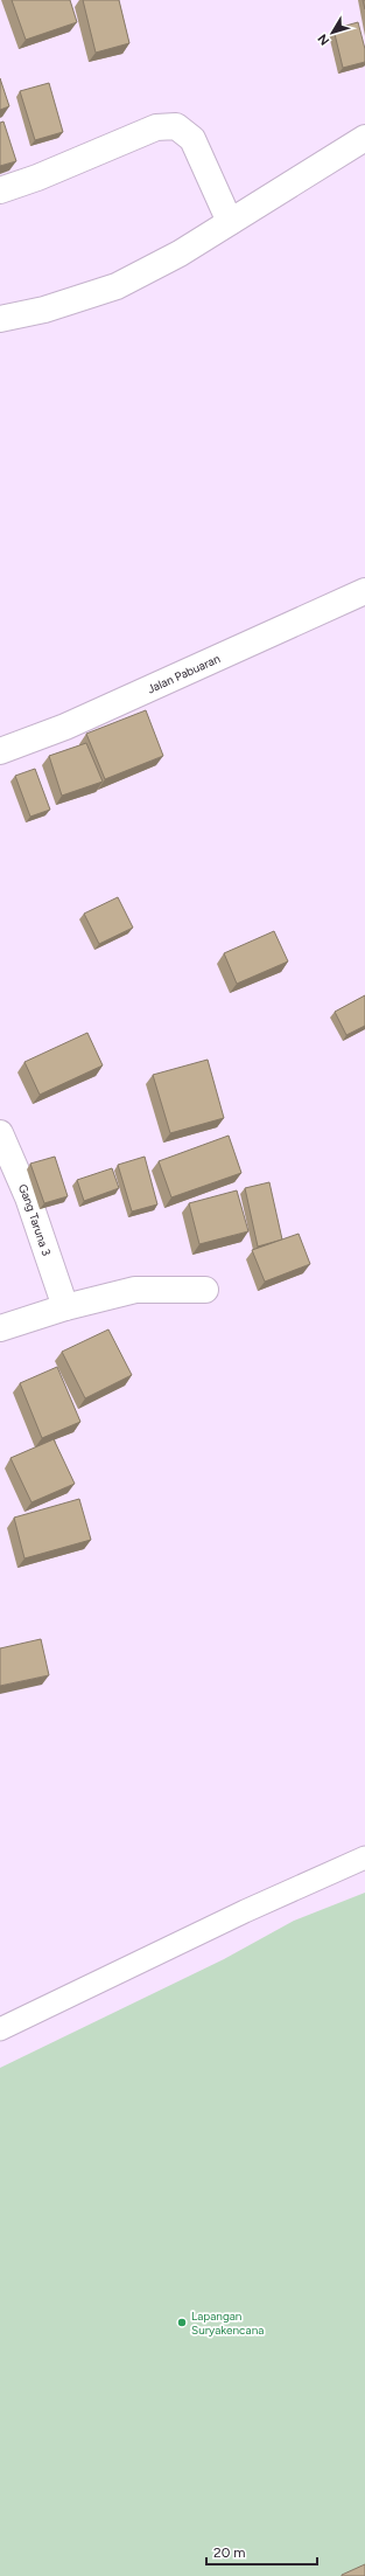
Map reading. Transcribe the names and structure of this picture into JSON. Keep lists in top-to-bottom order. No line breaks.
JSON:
{"streets":{"street":["Jalan Pabuaran","Gang Taruna 3"]},"places":["Lapangan Suryakencana"],"scale_bar":"20 m","north":"bottom left"}
